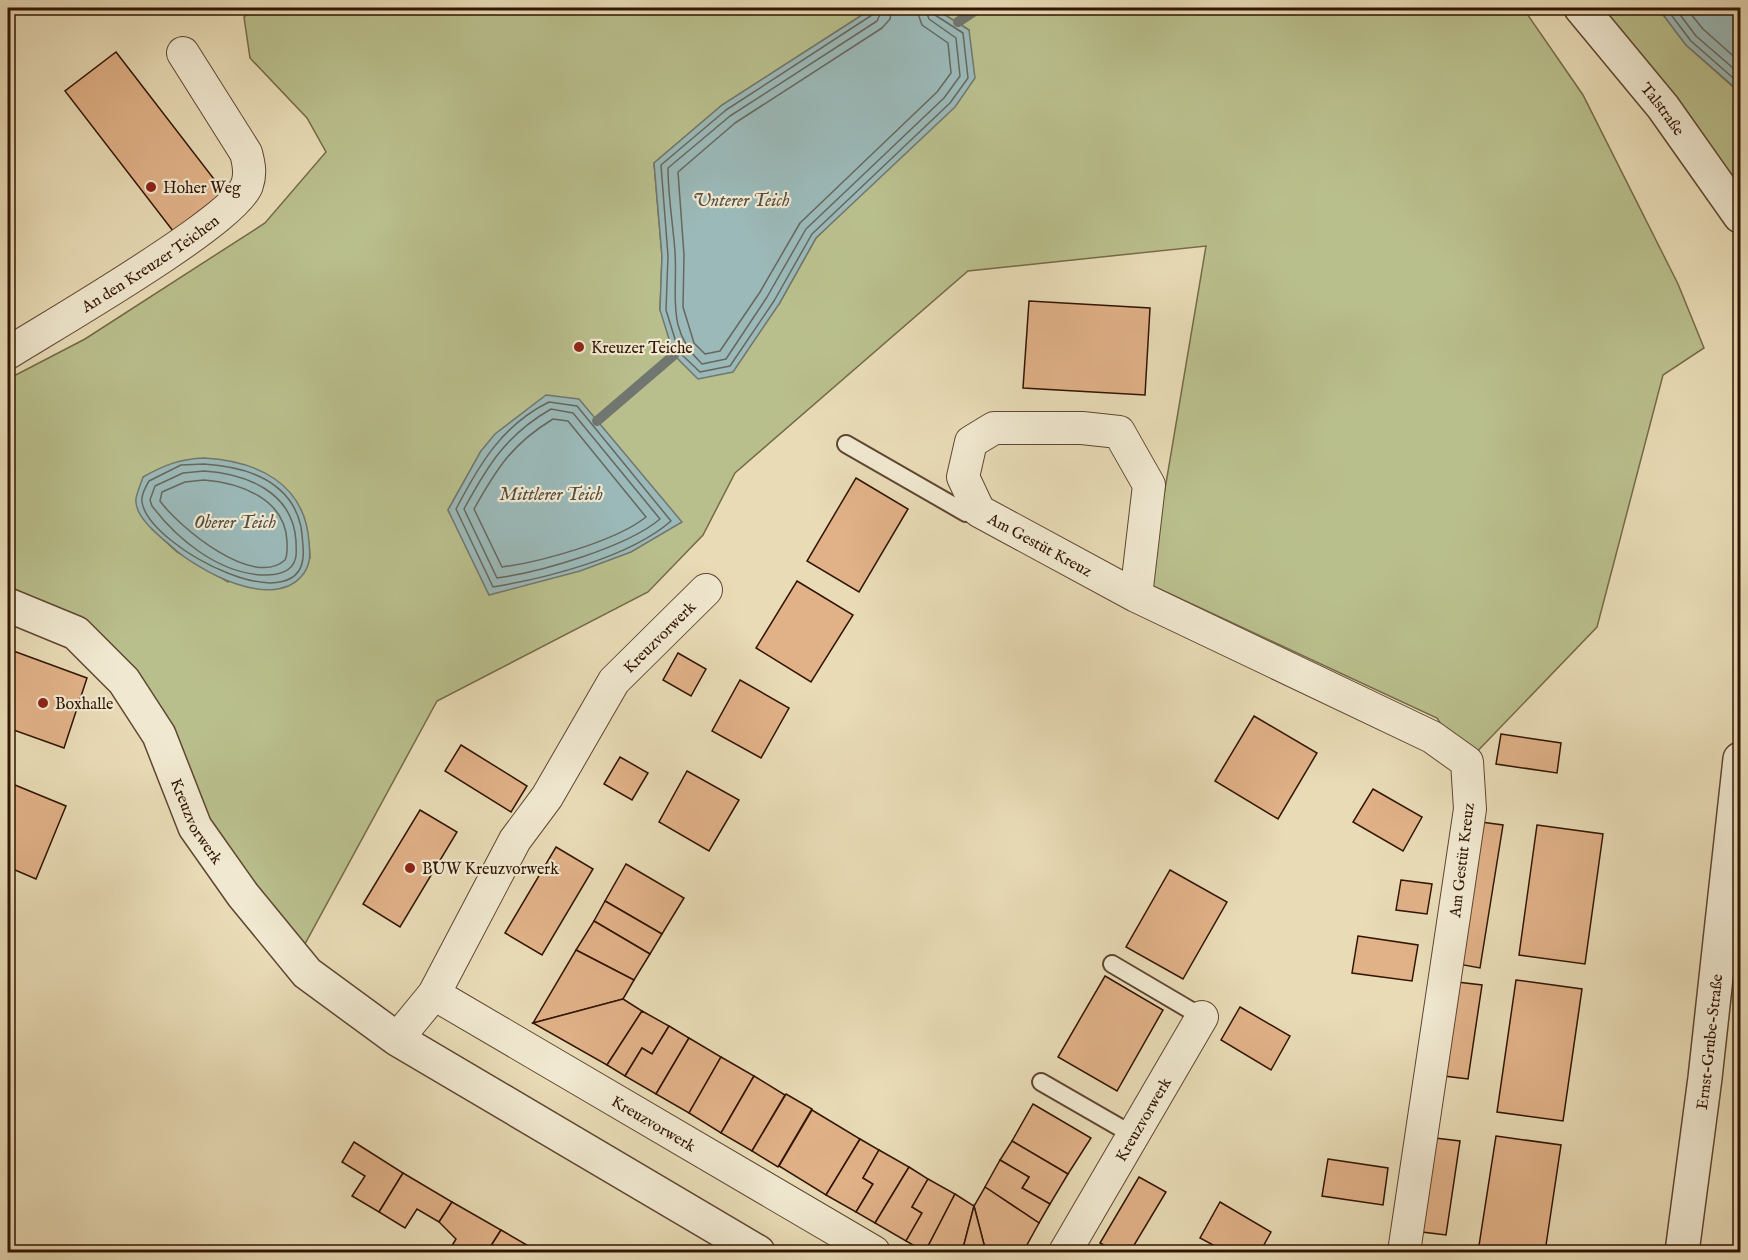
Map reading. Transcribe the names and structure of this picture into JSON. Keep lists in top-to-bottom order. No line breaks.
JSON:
{"streets":{"street":["Talstraße","An den Kreuzer Teichen","Am Gestüt Kreuz","Kreuzvorwerk","Ernst-Grube-Straße"]},"water":["Unterer Teich","Mittlerer Teich","Oberer Teich"],"places":["Hoher Weg","Kreuzer Teiche","Boxhalle","BUW Kreuzvorwerk"]}
